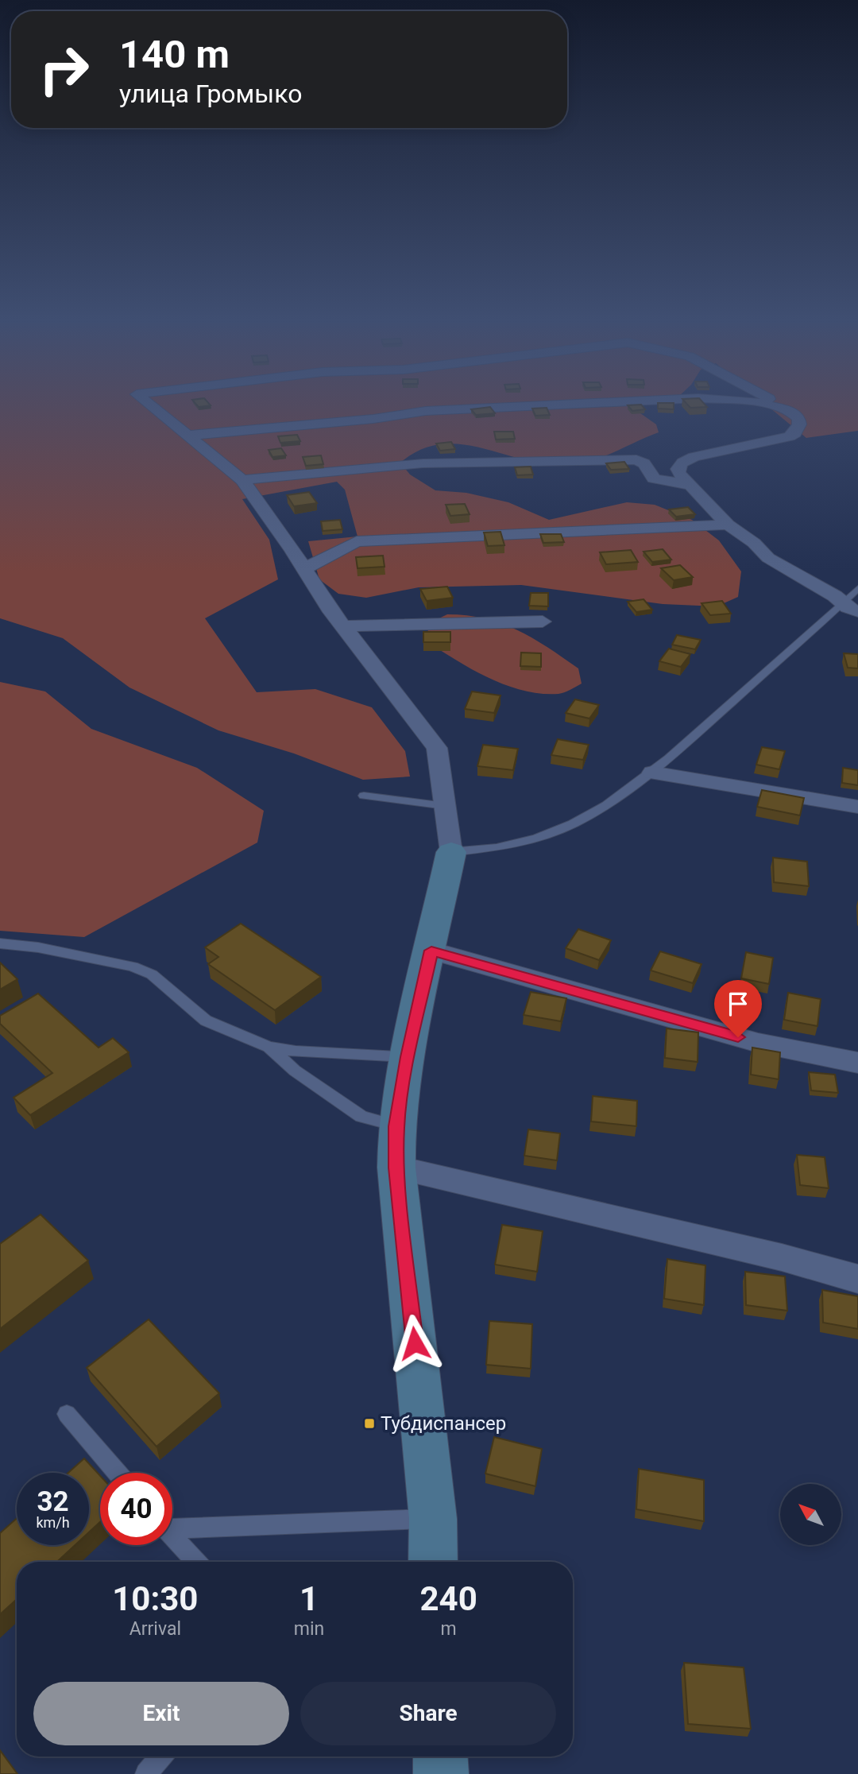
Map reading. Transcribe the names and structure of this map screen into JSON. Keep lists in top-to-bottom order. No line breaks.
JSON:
{"places":{"transit":["Тубдиспансер"]},"north":"top left","page":{"turn":["140 m","улица Громыко"],"speed":"32 km/h","limit":"40","eta":["10:30","Arrival","1","min","240","m"],"buttons":["Exit","Share"]}}
